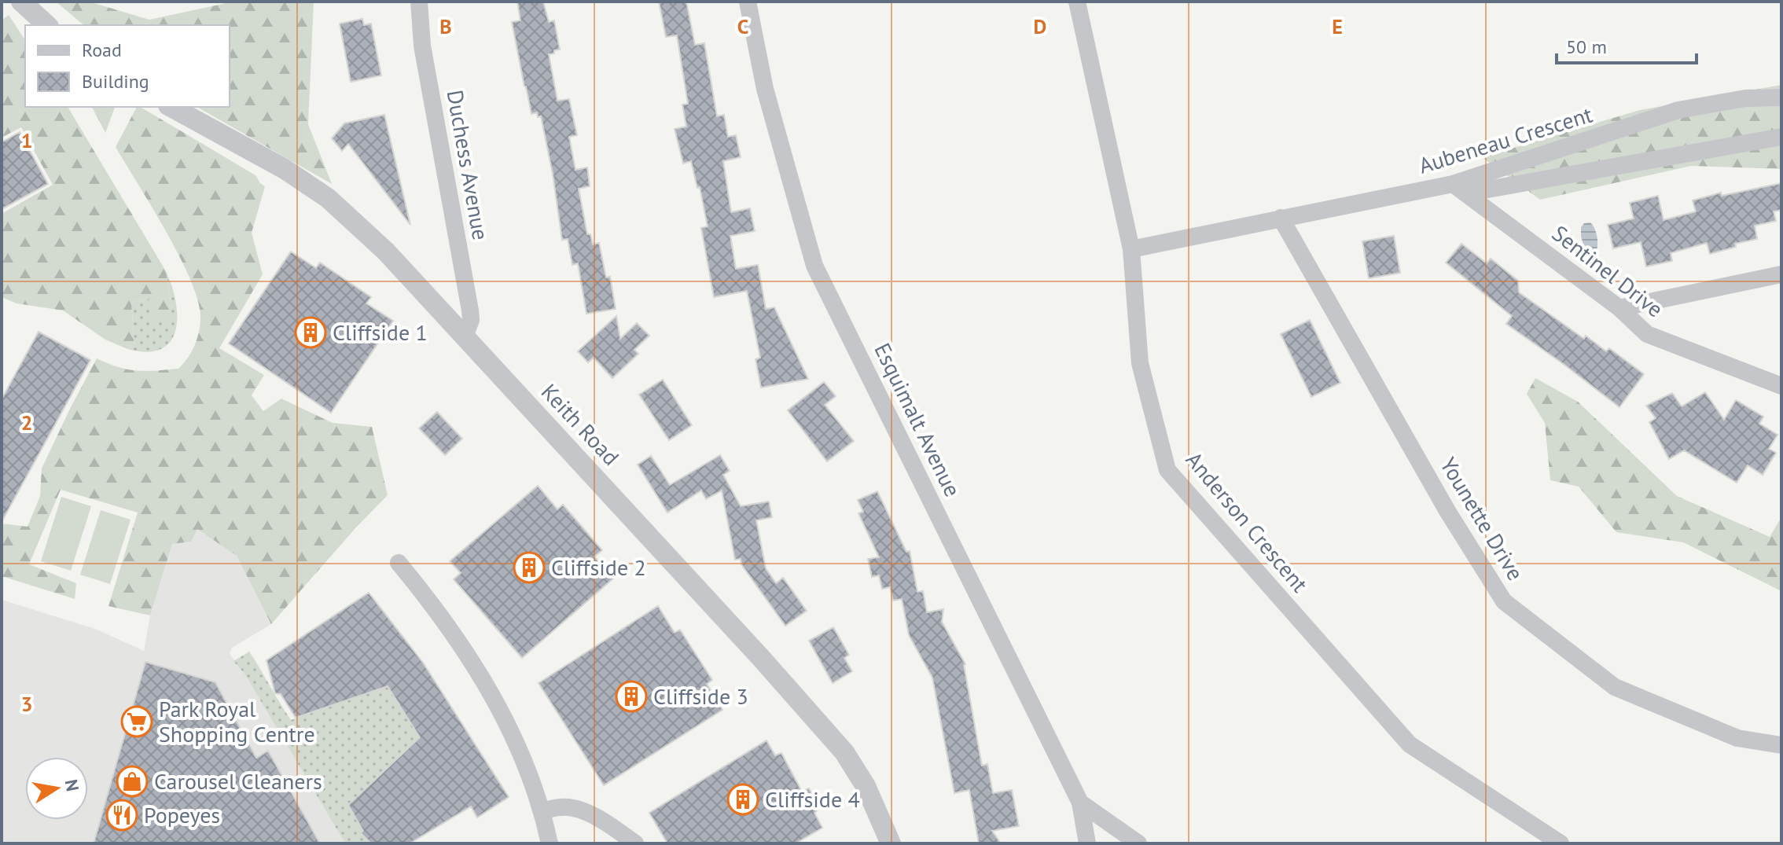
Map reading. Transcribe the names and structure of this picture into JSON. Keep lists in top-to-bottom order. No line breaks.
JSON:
{"streets":{"street":["Aubeneau Crescent","Duchess Avenue","Sentinel Drive","Esquimalt Avenue","Keith Road","Younette Drive","Anderson Crescent"]},"crossings":[["Aubeneau Crescent","Sentinel Drive"],["Aubeneau Crescent","Younette Drive"],["Aubeneau Crescent","Anderson Crescent"],["Duchess Avenue","Keith Road"]],"places":{"building":["Cliffside 1","Cliffside 2","Cliffside 3","Cliffside 4"],"supermarket":["Park Royal Shopping Centre"],"shop":["Carousel Cleaners"],"restaurant":["Popeyes"]},"legend":["Road","Building"],"scale_bar":"50 m","north":"right","grid":{"columns":["B","C","D","E"],"rows":["1","2","3"]}}
